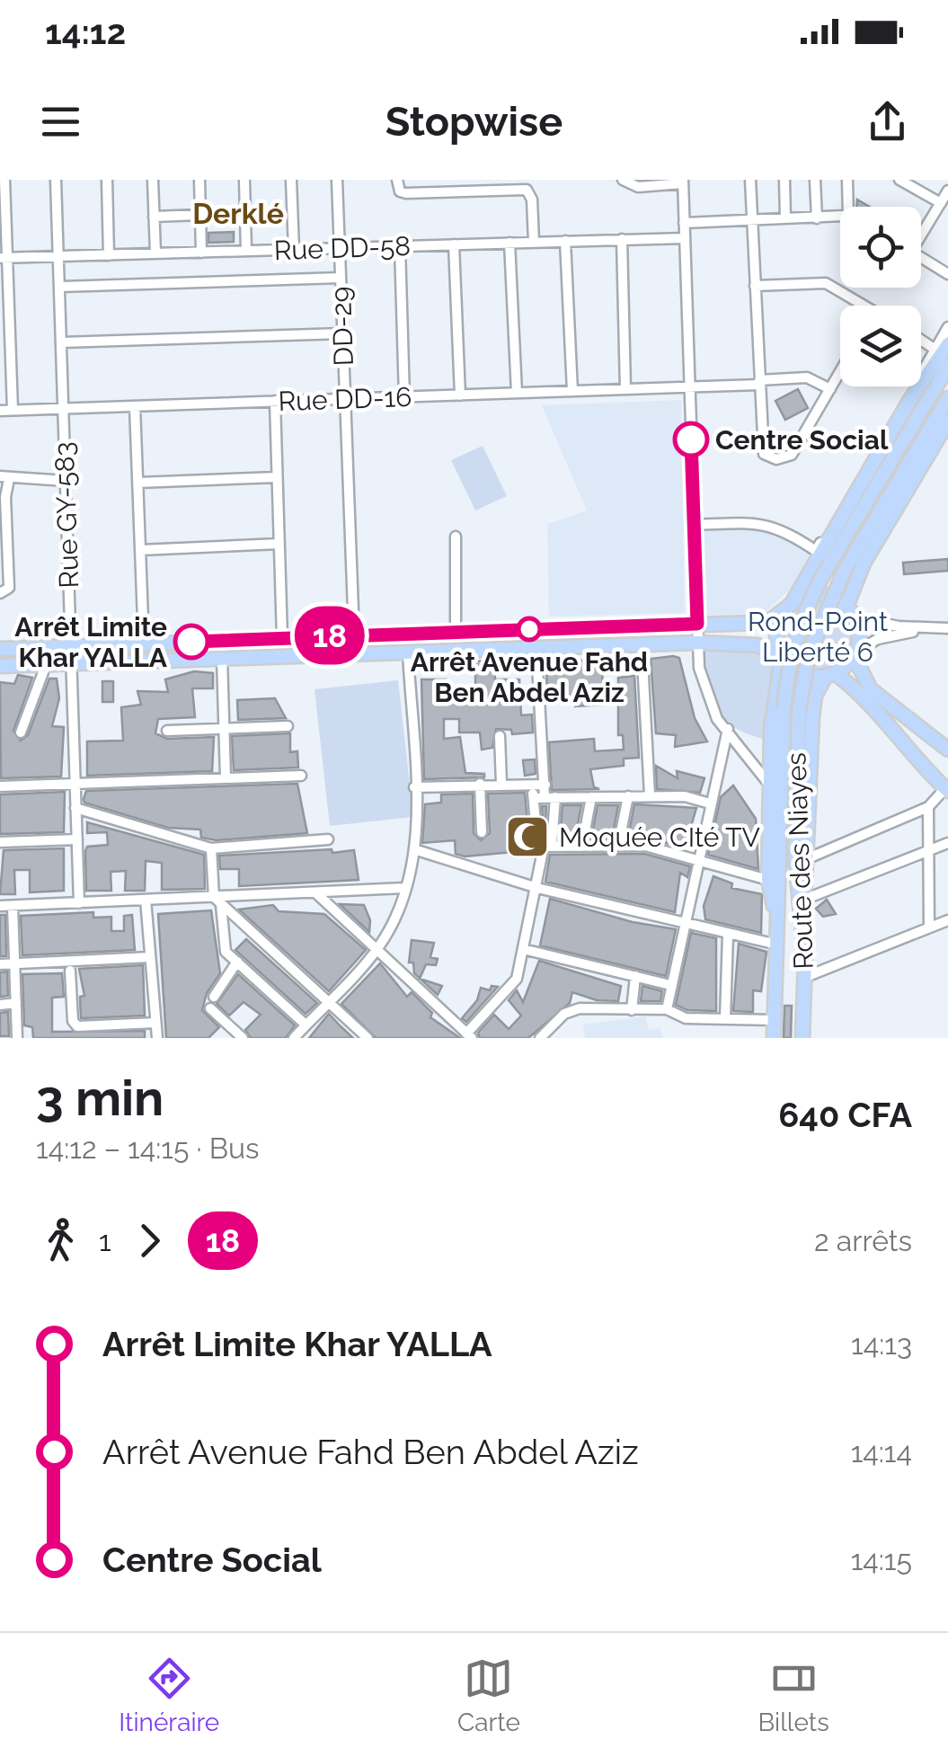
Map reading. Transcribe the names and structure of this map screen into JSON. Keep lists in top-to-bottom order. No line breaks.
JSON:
{"streets":{"main road":["Route des Niayes"],"street":["Rue DD-58","DD-29","Rue DD-16","Rue GY-583"]},"crossings":[["Rue DD-58","DD-29"],["Rue DD-58","Rue GY-583"],["DD-29","Rue DD-16"],["Rue DD-16","Rue GY-583"]],"districts":["Derklé"],"parks":["Rond-Point Liberté 6"],"places":{"other":["Centre Social","Arrêt Avenue Fahd Ben Abdel Aziz","Arrêt Limite Khar YALLA"],"mosque":["Moquée CIté TV"]},"lines":["bus line 18"],"page":{"status":"14:12","header":"Stopwise","on_map":"18","heading":["3 min","14:12 – 14:15 · Bus","640 CFA"],"legs":["1","18","2 arrêts"],"list":[{"name":"Arrêt Limite Khar YALLA","value":"14:13"},{"name":"Arrêt Avenue Fahd Ben Abdel Aziz","value":"14:14"},{"name":"Centre Social","value":"14:15"}],"tabs":["Itinéraire","Carte","Billets"]}}
